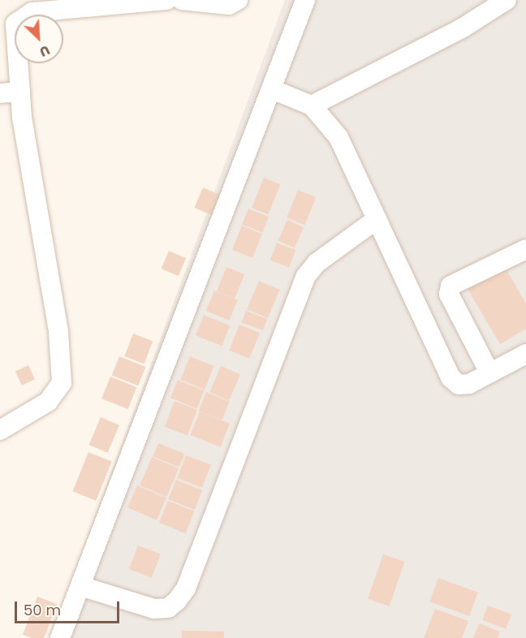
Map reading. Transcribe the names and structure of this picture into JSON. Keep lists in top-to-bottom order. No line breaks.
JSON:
{"scale_bar":"50 m","north":"bottom right"}
